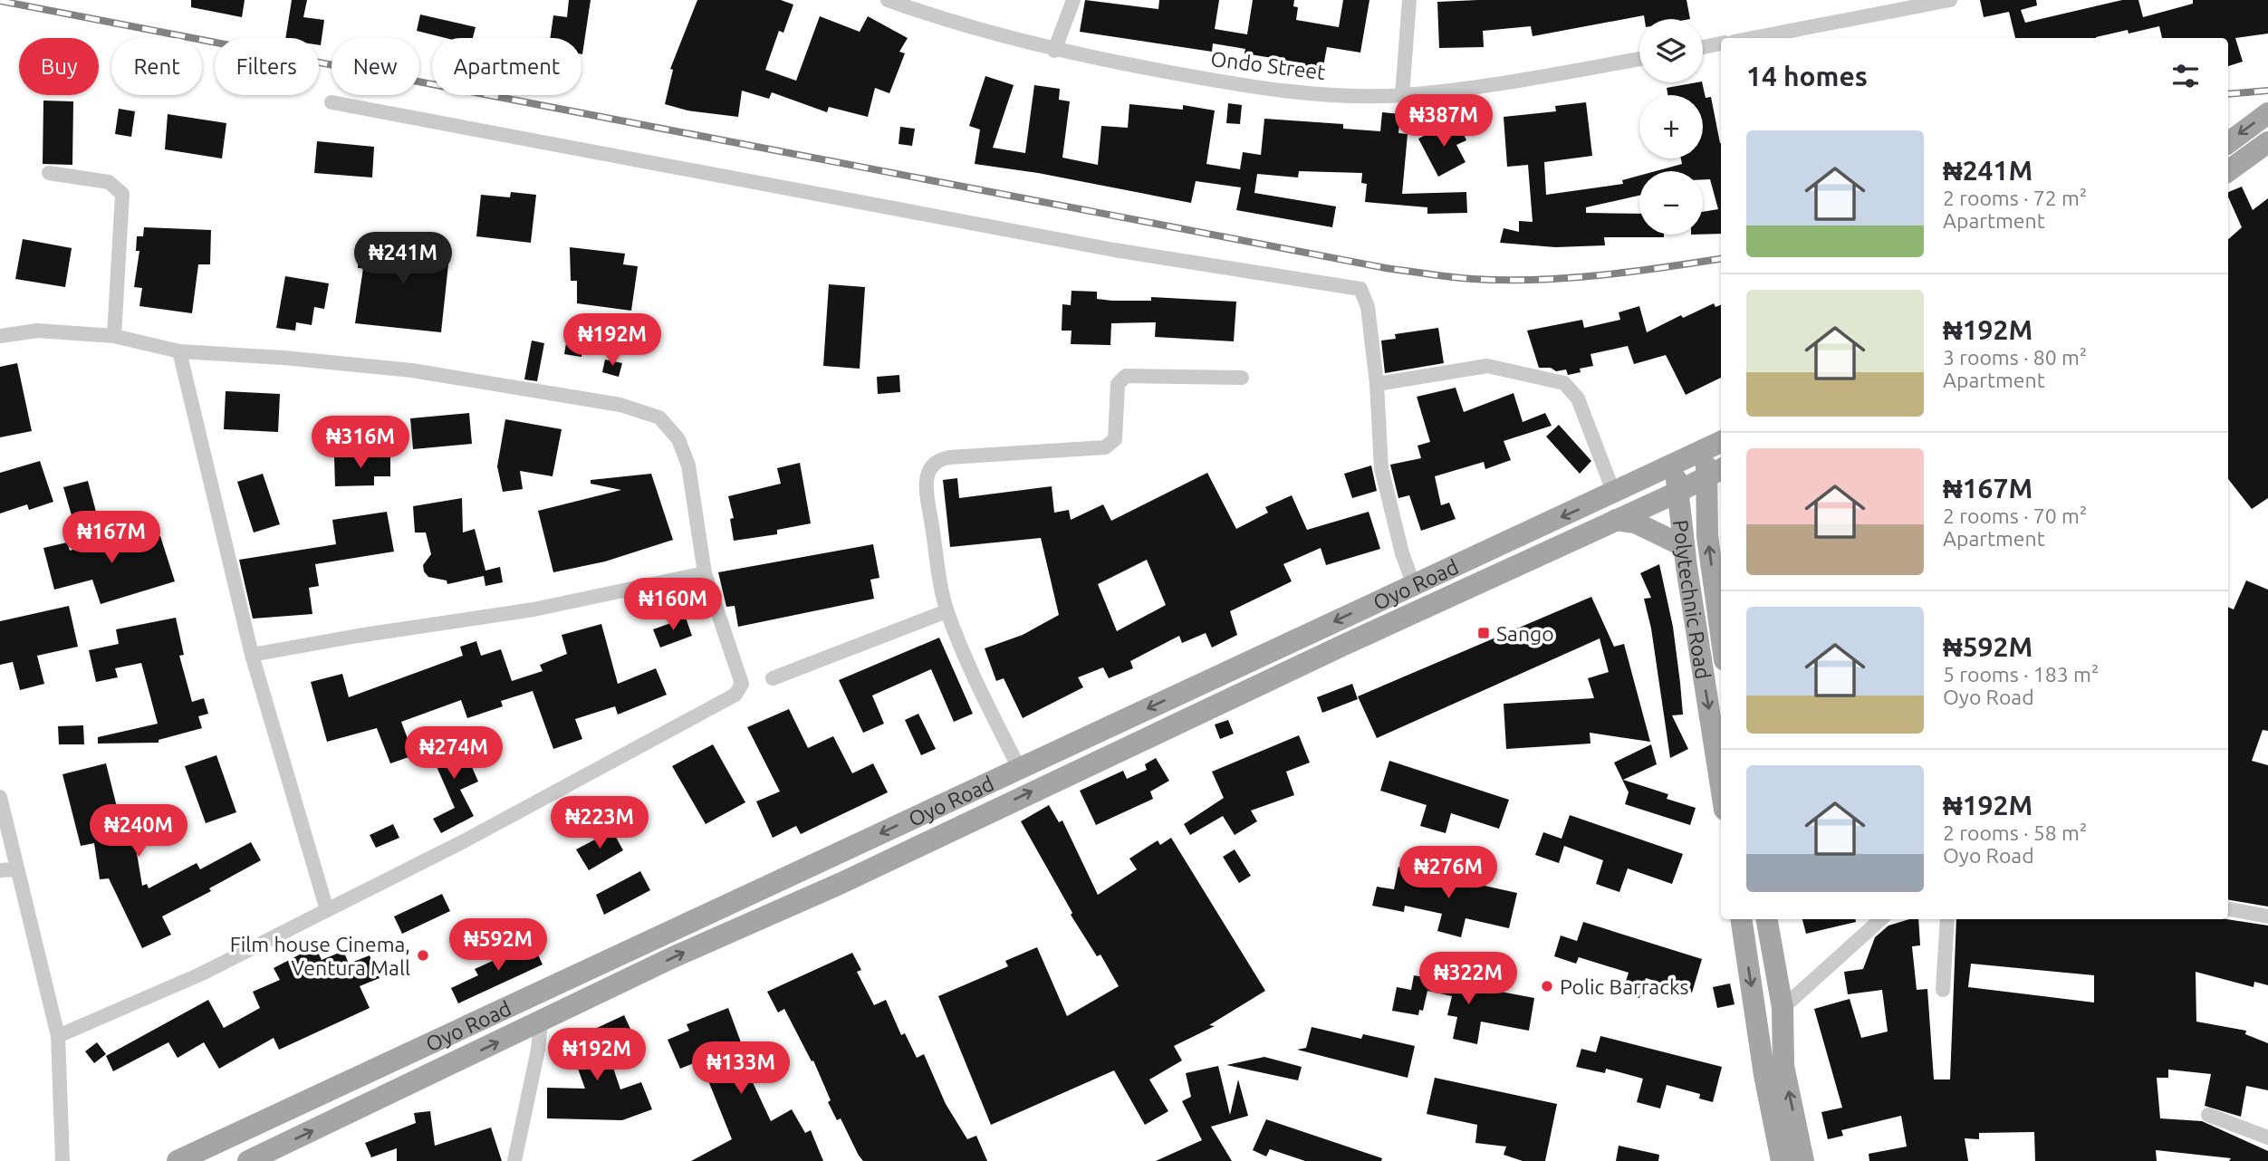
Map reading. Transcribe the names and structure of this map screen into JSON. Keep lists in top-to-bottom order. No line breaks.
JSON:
{"streets":{"main road":["Oyo Road","Polytechnic Road"],"street":["Ondo Street"]},"crossings":[["Oyo Road","Polytechnic Road"]],"places":{"transit":["Sango"],"other":["Film house Cinema, Ventura Mall","Polic Barracks"]},"page":{"map_buttons":["+","−"],"chip":["Buy","Rent","Filters","New","Apartment"],"heading":"14 homes","price":["₦387M","₦241M","₦192M","₦316M","₦167M","₦160M","₦274M","₦223M","₦240M","₦276M","₦592M","₦322M","₦192M","₦133M"],"list":[{"name":"₦241M","note":"2 rooms · 72 m² · Apartment"},{"name":"₦192M","note":"3 rooms · 80 m² · Apartment"},{"name":"₦167M","note":"2 rooms · 70 m² · Apartment"},{"name":"₦592M","note":"5 rooms · 183 m² · Oyo Road"},{"name":"₦192M","note":"2 rooms · 58 m² · Oyo Road"}]}}
